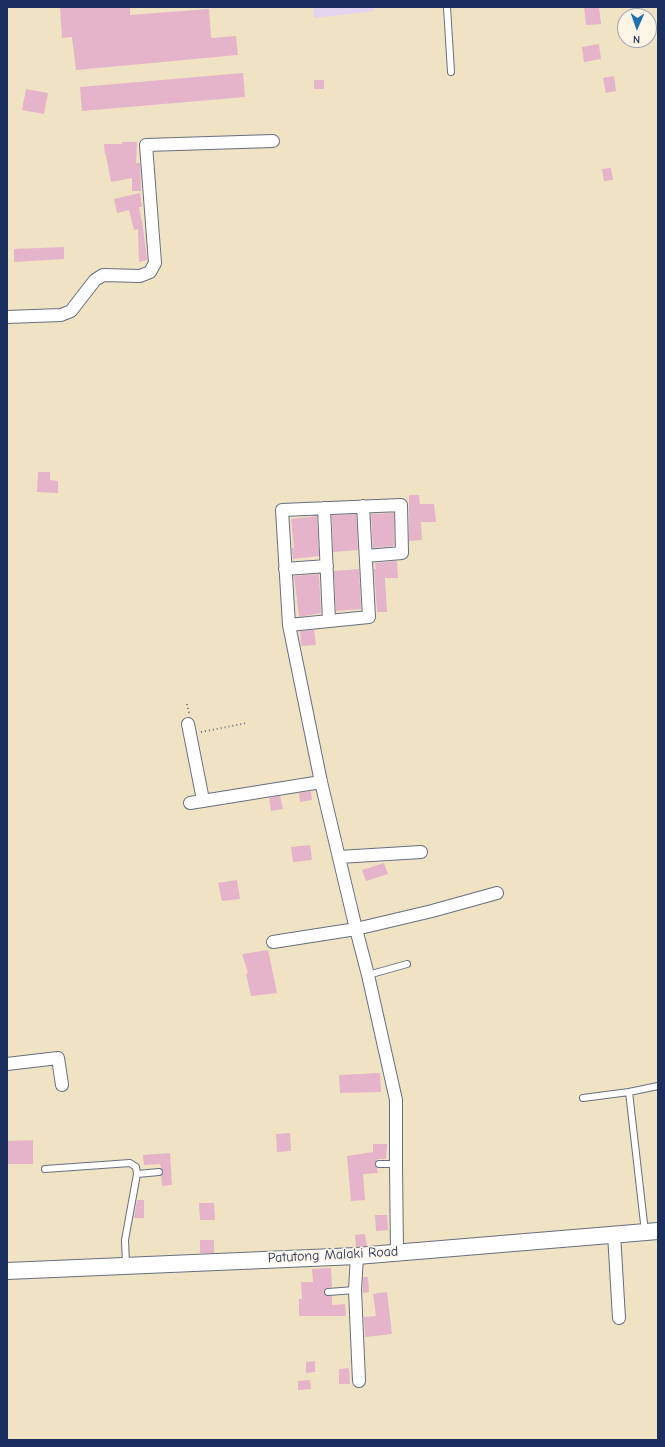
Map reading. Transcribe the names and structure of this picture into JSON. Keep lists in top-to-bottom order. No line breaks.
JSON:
{"streets":{"street":["Patutong Malaki Road"]},"north":"bottom"}
